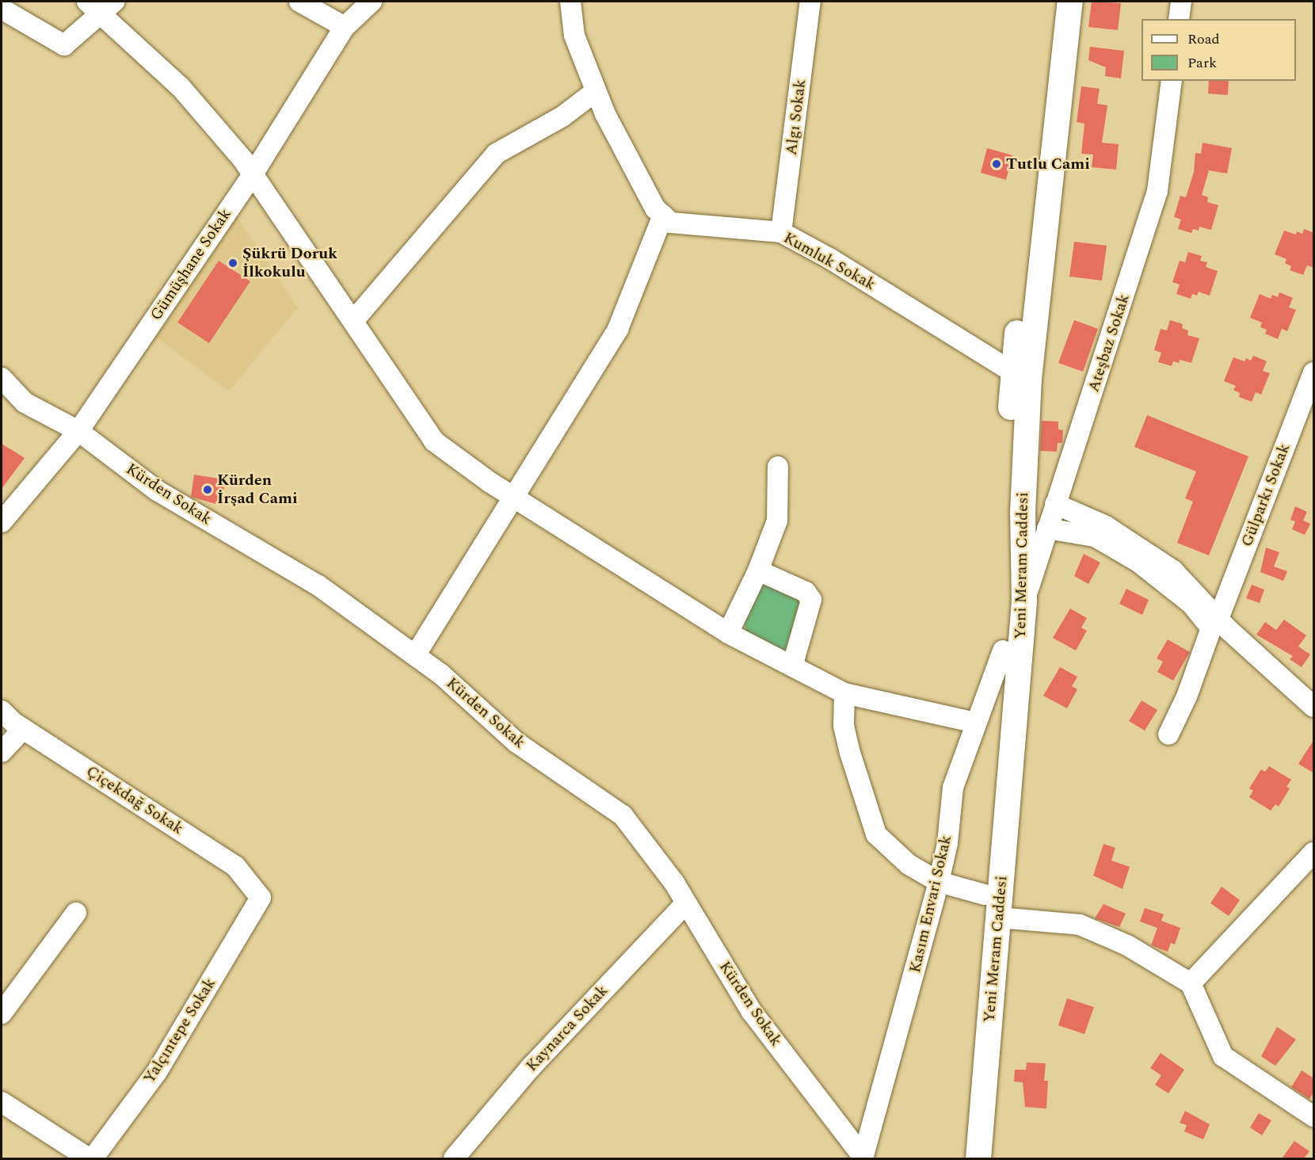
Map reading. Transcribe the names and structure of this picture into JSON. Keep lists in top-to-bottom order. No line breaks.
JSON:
{"streets":{"main road":["Yeni Meram Caddesi"],"street":["Algı Sokak","Kumluk Sokak","Gümüşhane Sokak","Ateşbaz Sokak","Kürden Sokak","Gülparkı Sokak","Çiçekdağ Sokak","Kasım Envari Sokak","Kaynarca Sokak","Yalçıntepe Sokak"]},"crossings":[["Algı Sokak","Kumluk Sokak"],["Kumluk Sokak","Yeni Meram Caddesi"],["Gümüşhane Sokak","Kürden Sokak"],["Ateşbaz Sokak","Yeni Meram Caddesi"],["Kürden Sokak","Kasım Envari Sokak"],["Kürden Sokak","Kaynarca Sokak"],["Yeni Meram Caddesi","Kasım Envari Sokak"],["Çiçekdağ Sokak","Yalçıntepe Sokak"]],"places":["Tutlu Cami","Şükrü Doruk İlkokulu","Kürden İrşad Cami"],"legend":["Road","Park"]}
